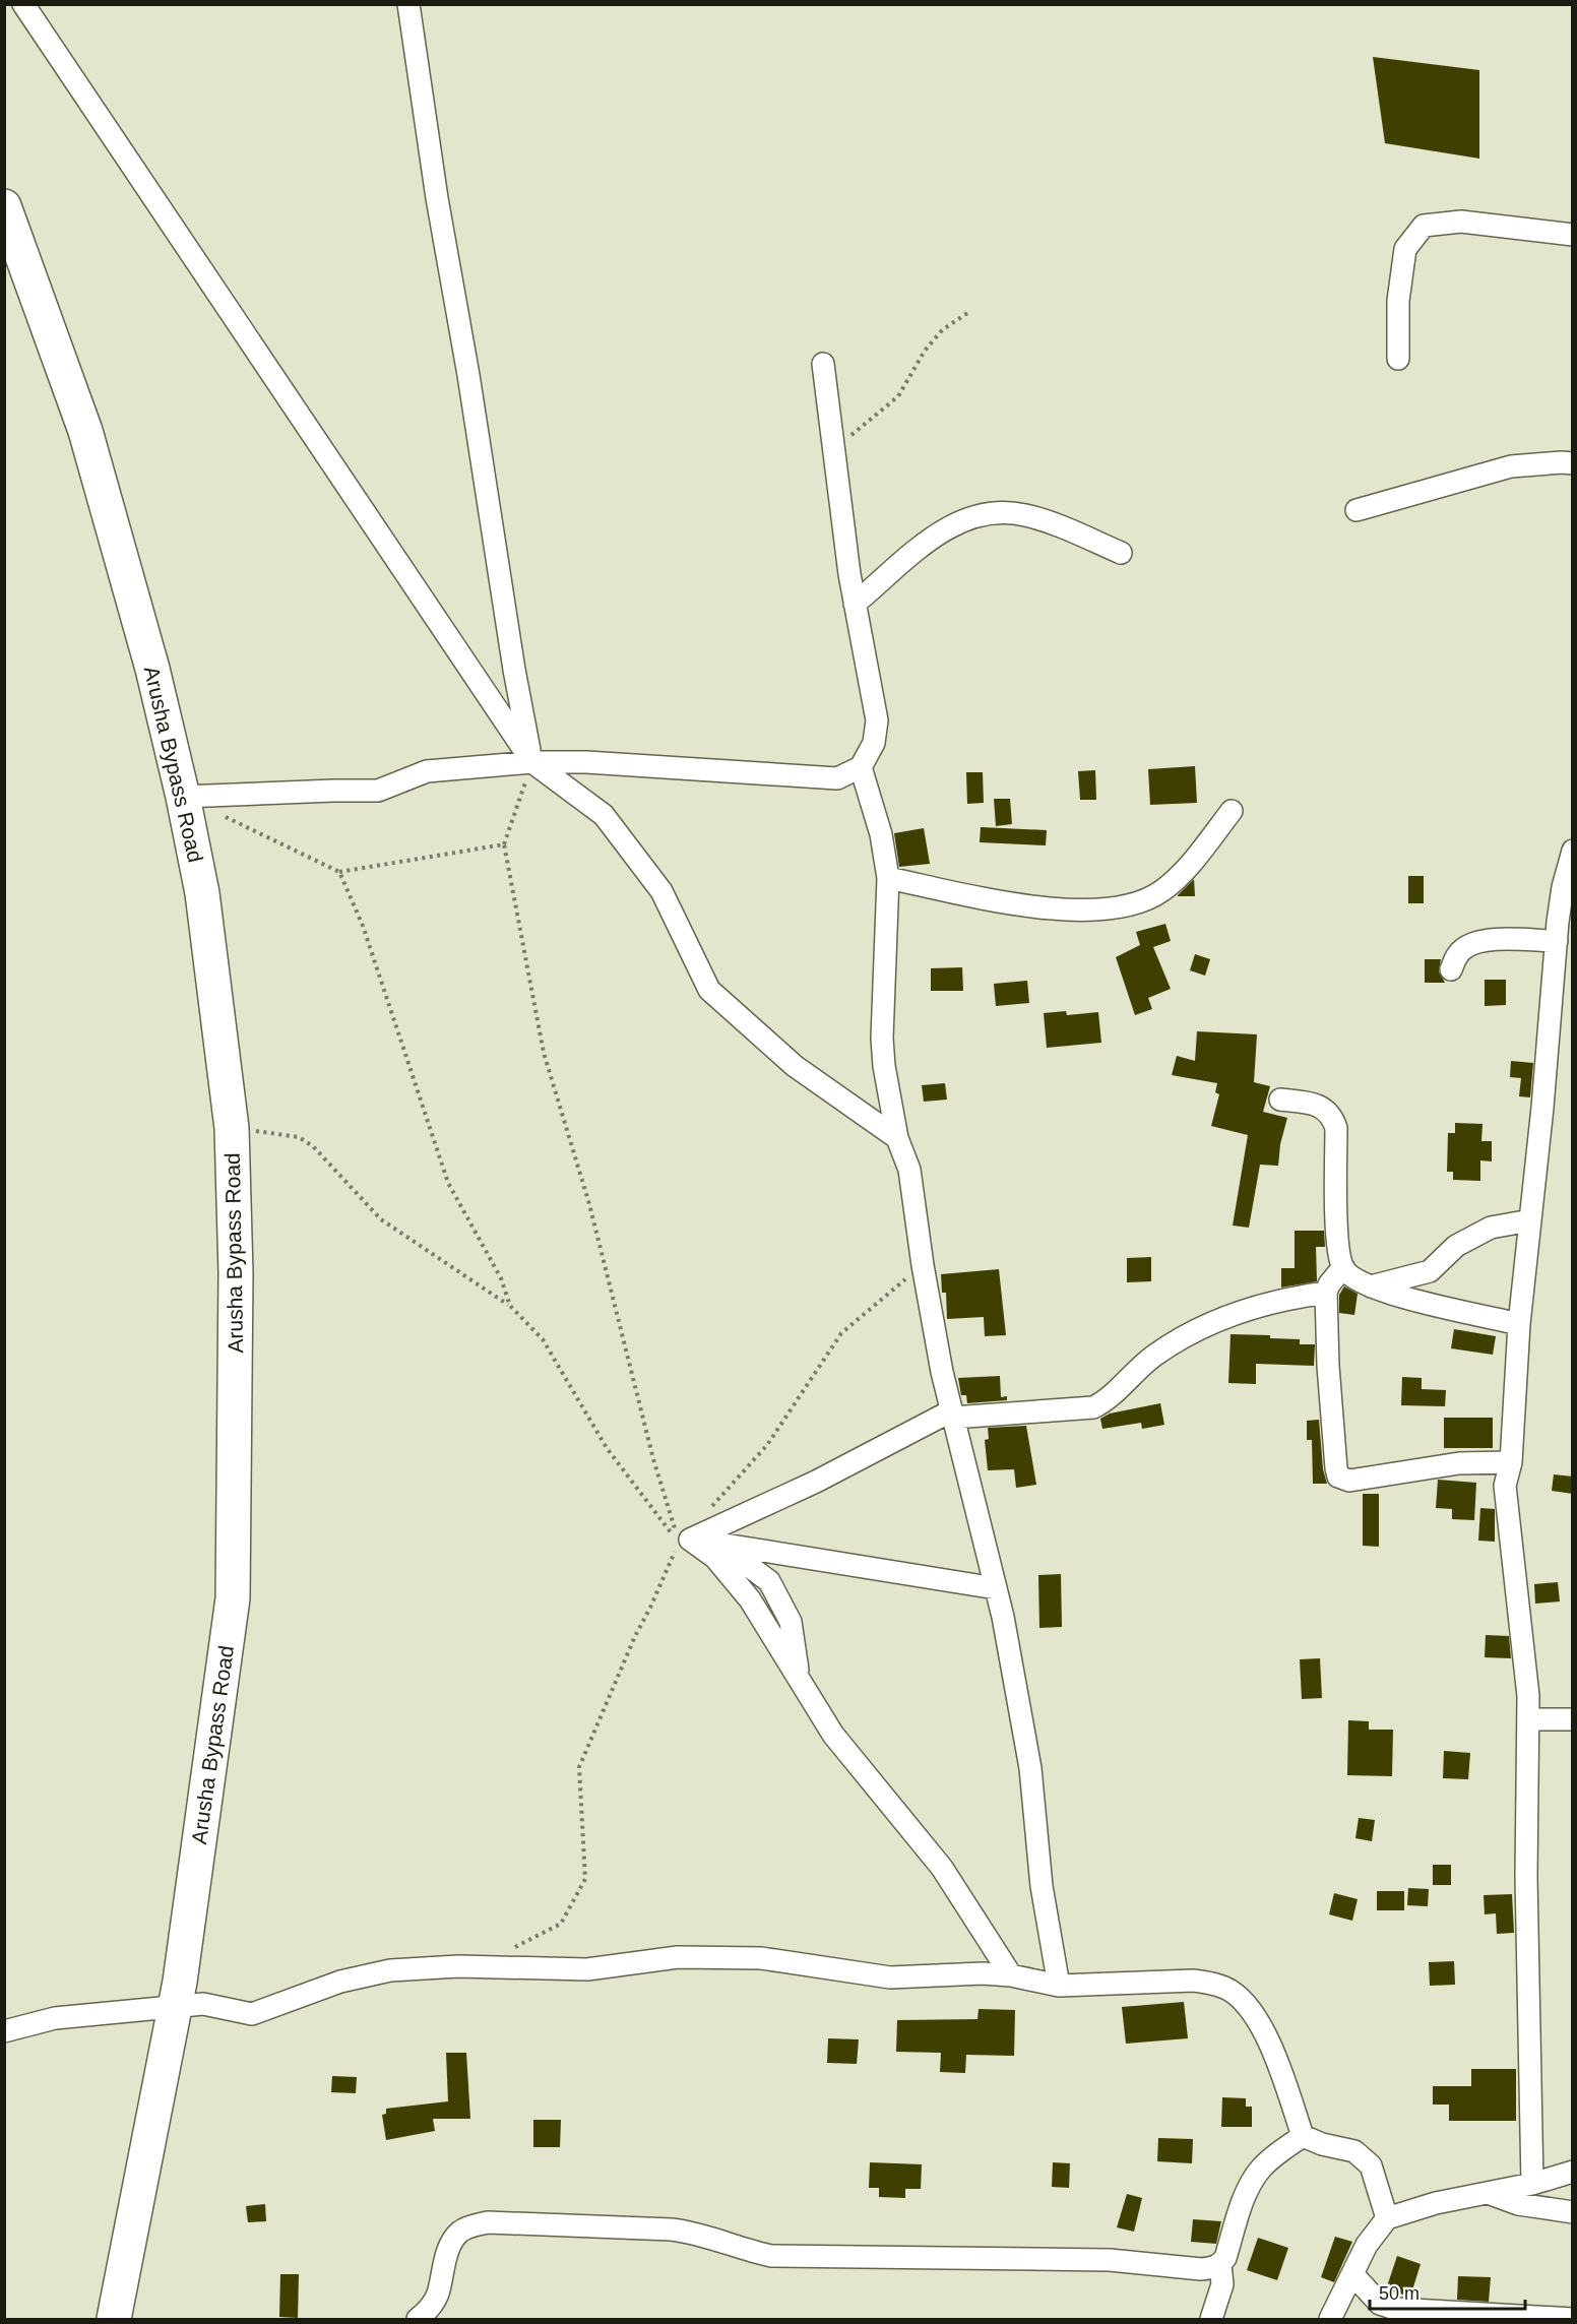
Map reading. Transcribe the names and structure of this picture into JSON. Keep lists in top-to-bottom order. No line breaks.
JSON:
{"streets":{"main road":["Arusha Bypass Road"]},"scale_bar":"50 m"}
